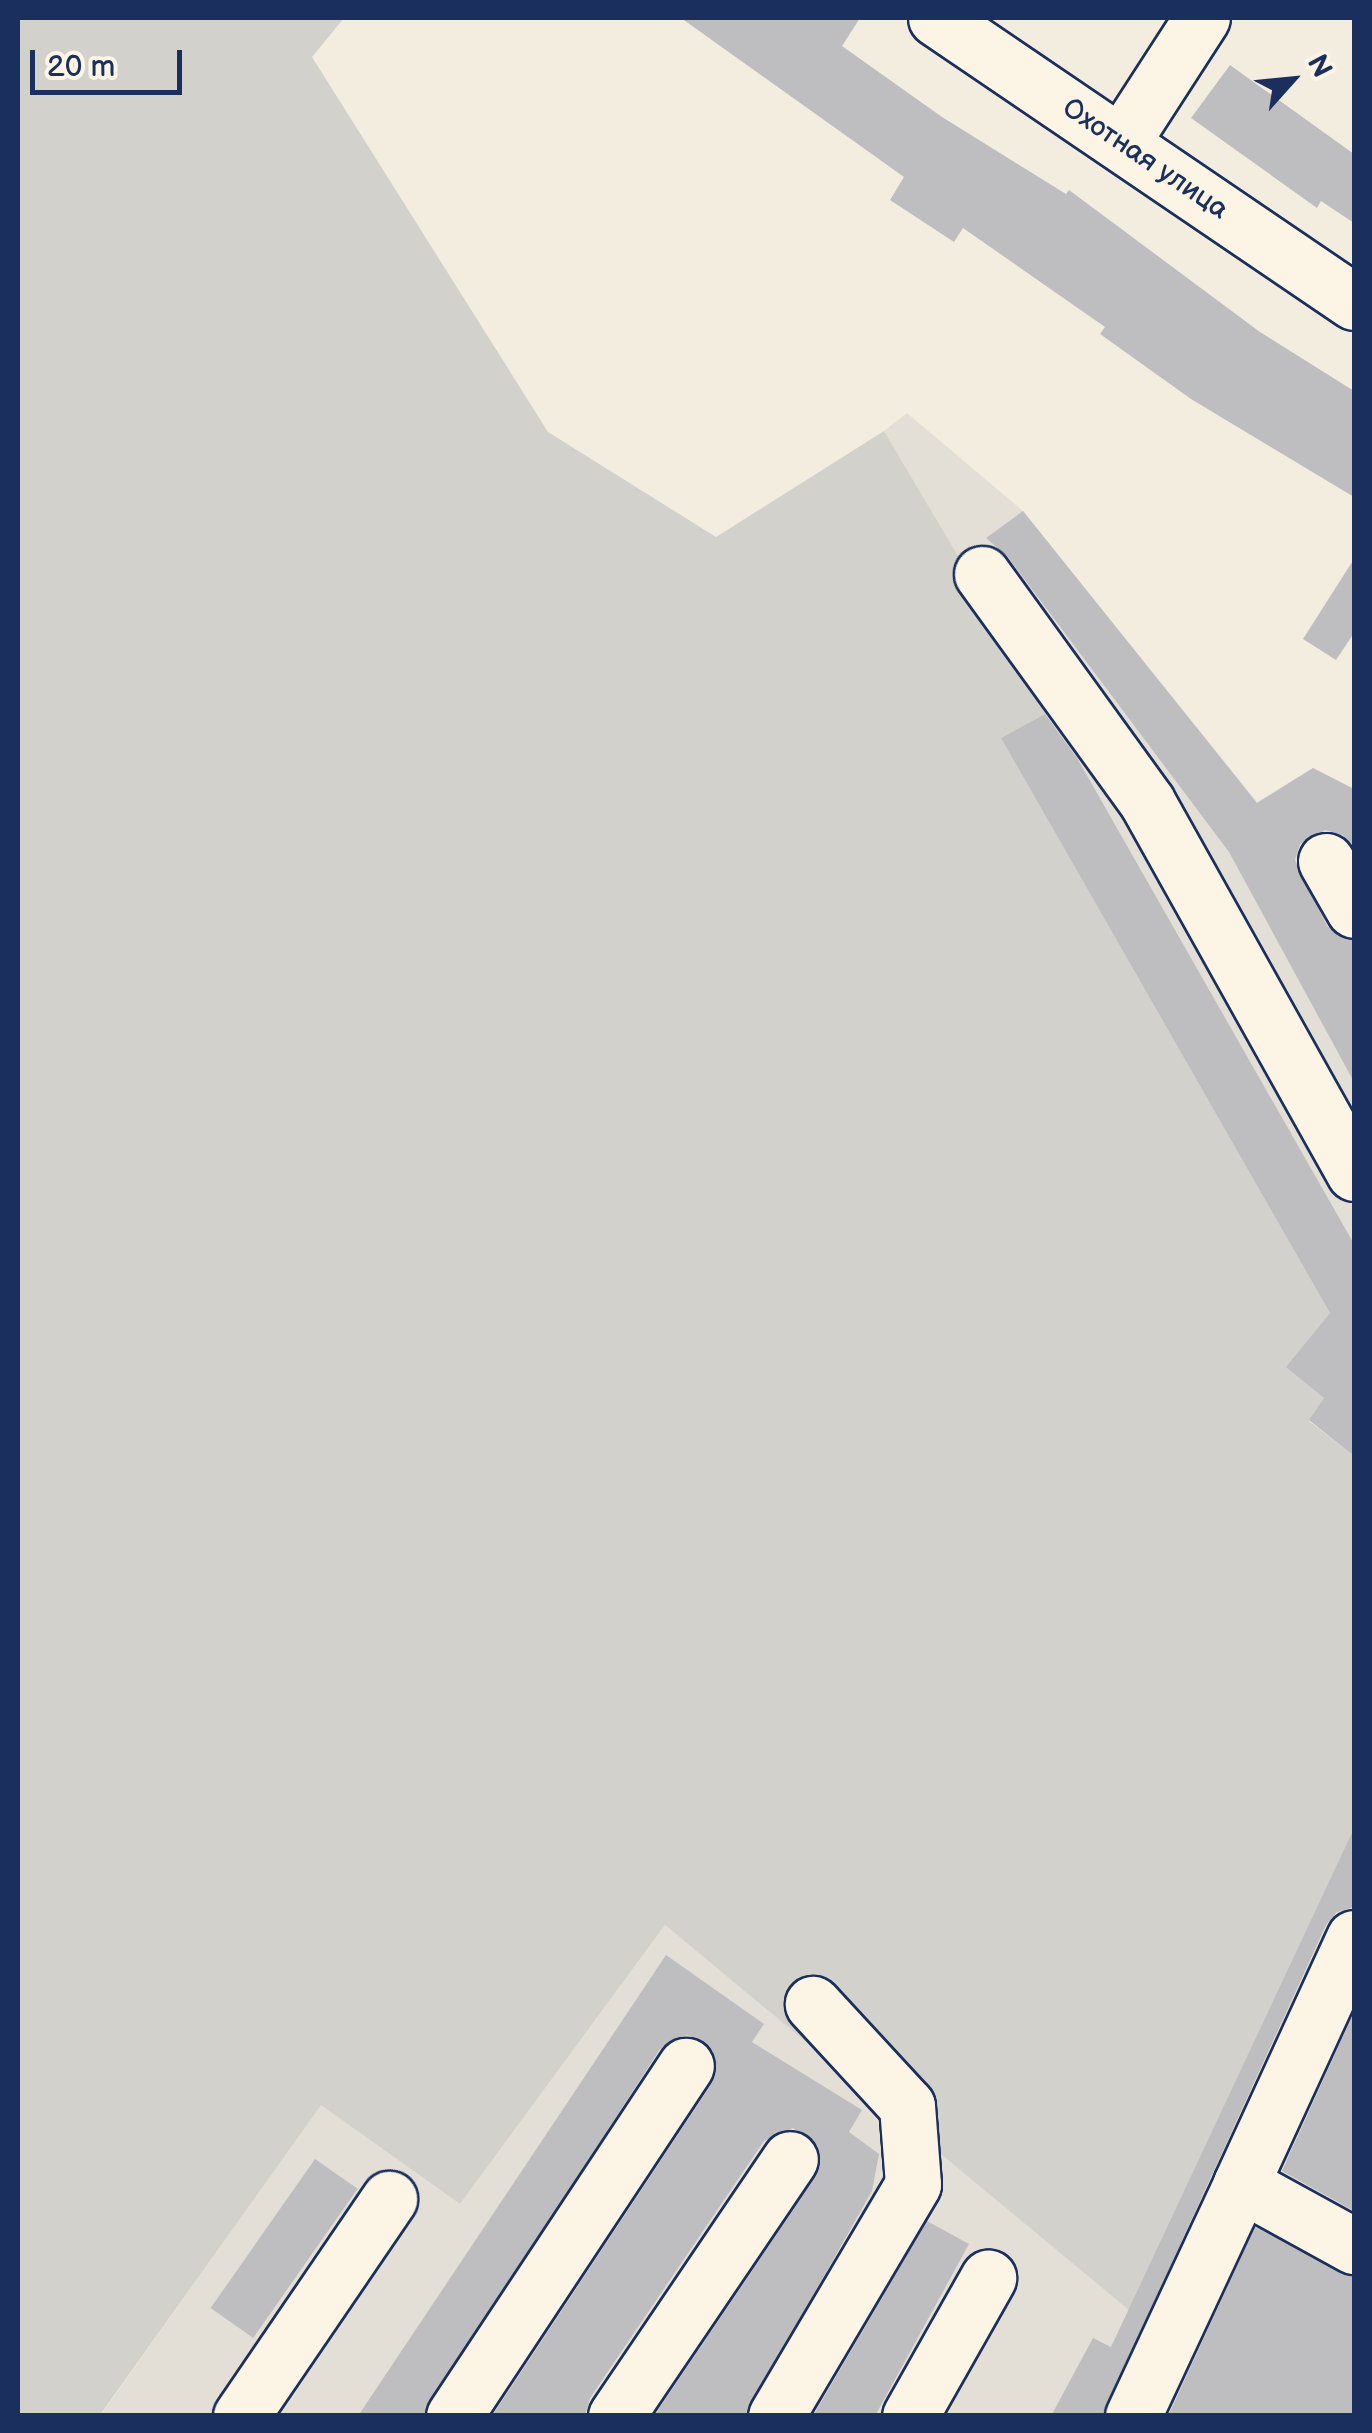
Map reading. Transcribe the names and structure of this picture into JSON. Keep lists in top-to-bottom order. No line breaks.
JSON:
{"streets":{"street":["Охотная улица"]},"scale_bar":"20 m","north":"top right"}
